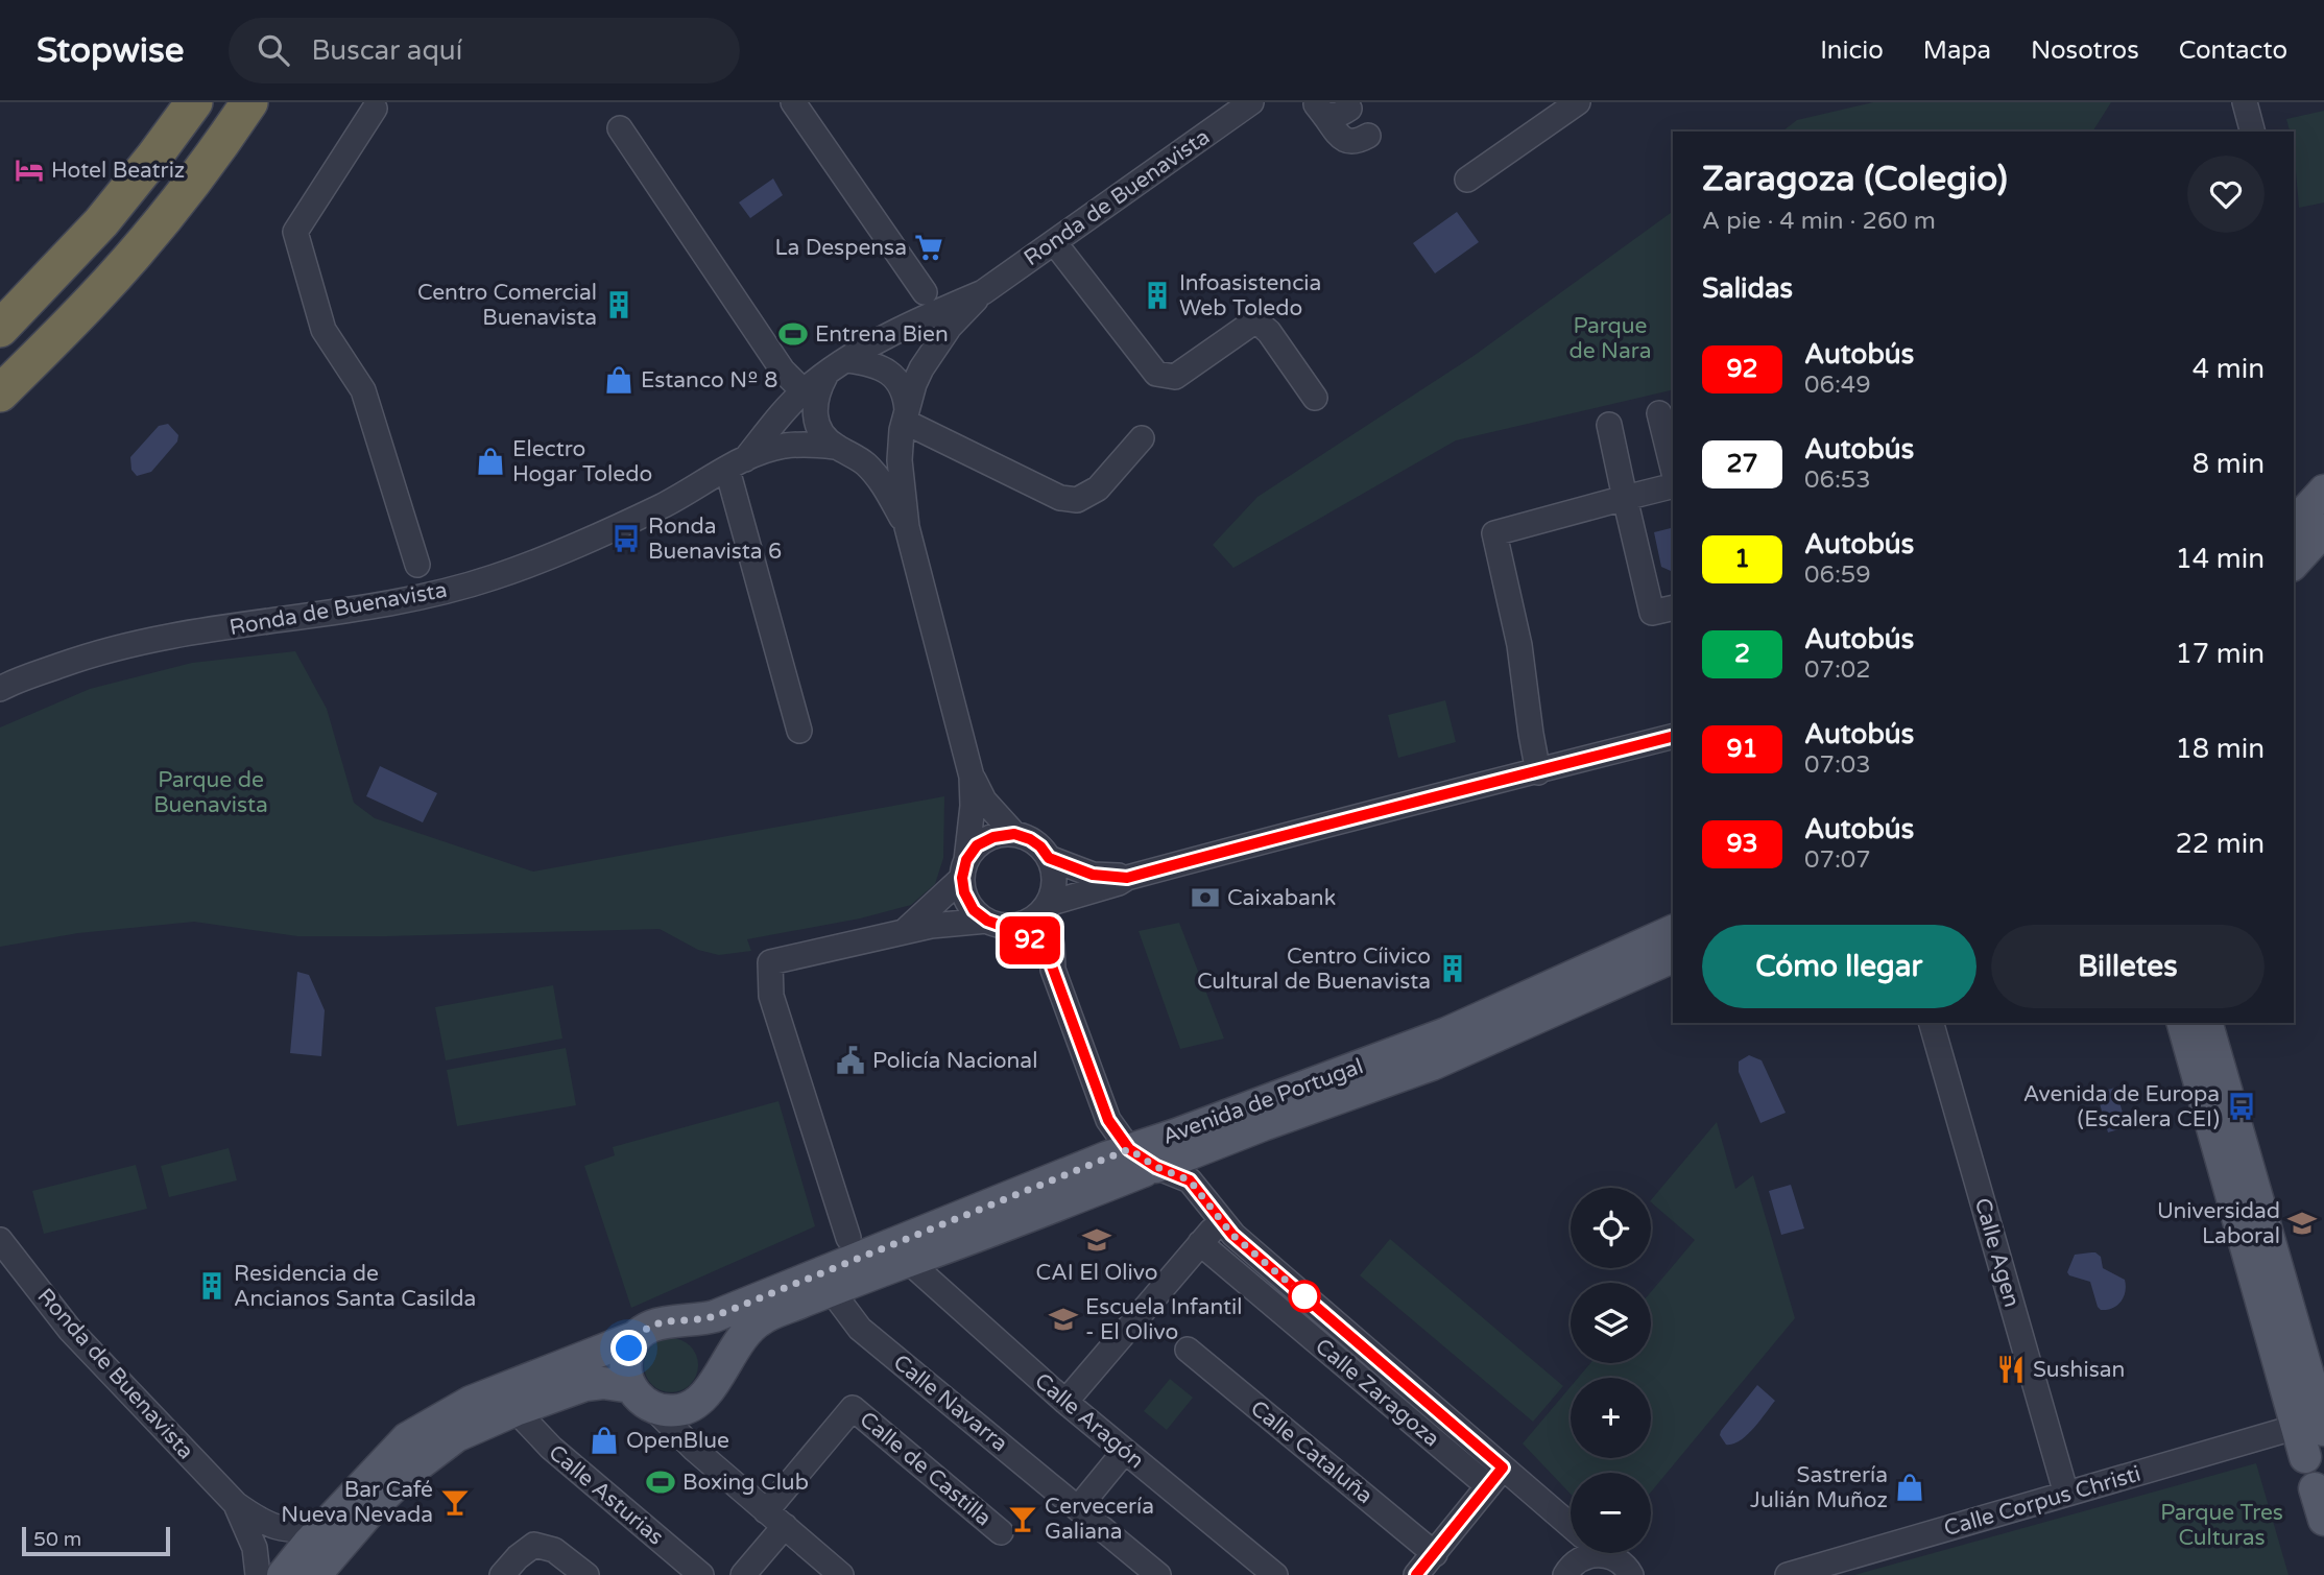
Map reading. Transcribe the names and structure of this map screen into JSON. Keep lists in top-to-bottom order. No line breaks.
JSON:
{"streets":{"main road":["Avenida de Portugal"],"street":["Ronda de Buenavista","Calle Agen","Calle Zaragoza","Calle Navarra","Calle Aragón","Calle Cataluña","Calle de Castilla","Calle Asturias","Calle Corpus Christi"]},"crossings":[["Ronda de Buenavista","Avenida de Portugal"],["Avenida de Portugal","Calle Zaragoza"],["Avenida de Portugal","Calle Navarra"],["Avenida de Portugal","Calle Aragón"]],"parks":["Parque de Nara","Parque de Buenavista","Parque Tres Culturas"],"places":{"hotel":["Hotel Beatriz"],"supermarket":["La Despensa"],"building":["Infoasistencia Web Toledo","Centro Comercial Buenavista","Centro Cíivico Cultural de Buenavista","Residencia de Ancianos Santa Casilda"],"sports":["Entrena Bien","Boxing Club"],"shop":["Estanco Nº 8","Electro Hogar Toledo","OpenBlue","Sastrería Julián Muñoz"],"bus stop":["Ronda Buenavista 6","Avenida de Europa (Escalera CEI)"],"bank":["Caixabank"],"public building":["Policía Nacional"],"school or university":["Universidad Laboral","CAI El Olivo","Escuela Infantil - El Olivo"],"restaurant":["Sushisan"],"bar":["Bar Café Nueva Nevada","Cervecería Galiana"]},"lines":["bus line 92"],"scale_bar":"50 m","page":{"header":"Stopwise","search":"Buscar aquí","nav":["Inicio","Mapa","Nosotros","Contacto"],"on_map":"92","heading":[["Zaragoza (Colegio)","A pie · 4 min · 260 m"],"Salidas"],"list":[{"mark":"92","name":"Autobús","note":"06:49","value":"4 min"},{"mark":"27","name":"Autobús","note":"06:53","value":"8 min"},{"mark":"1","name":"Autobús","note":"06:59","value":"14 min"},{"mark":"2","name":"Autobús","note":"07:02","value":"17 min"},{"mark":"91","name":"Autobús","note":"07:03","value":"18 min"},{"mark":"93","name":"Autobús","note":"07:07","value":"22 min"}],"buttons":["Cómo llegar","Billetes"],"map_buttons":["+","−"],"scale":"50 m"}}
